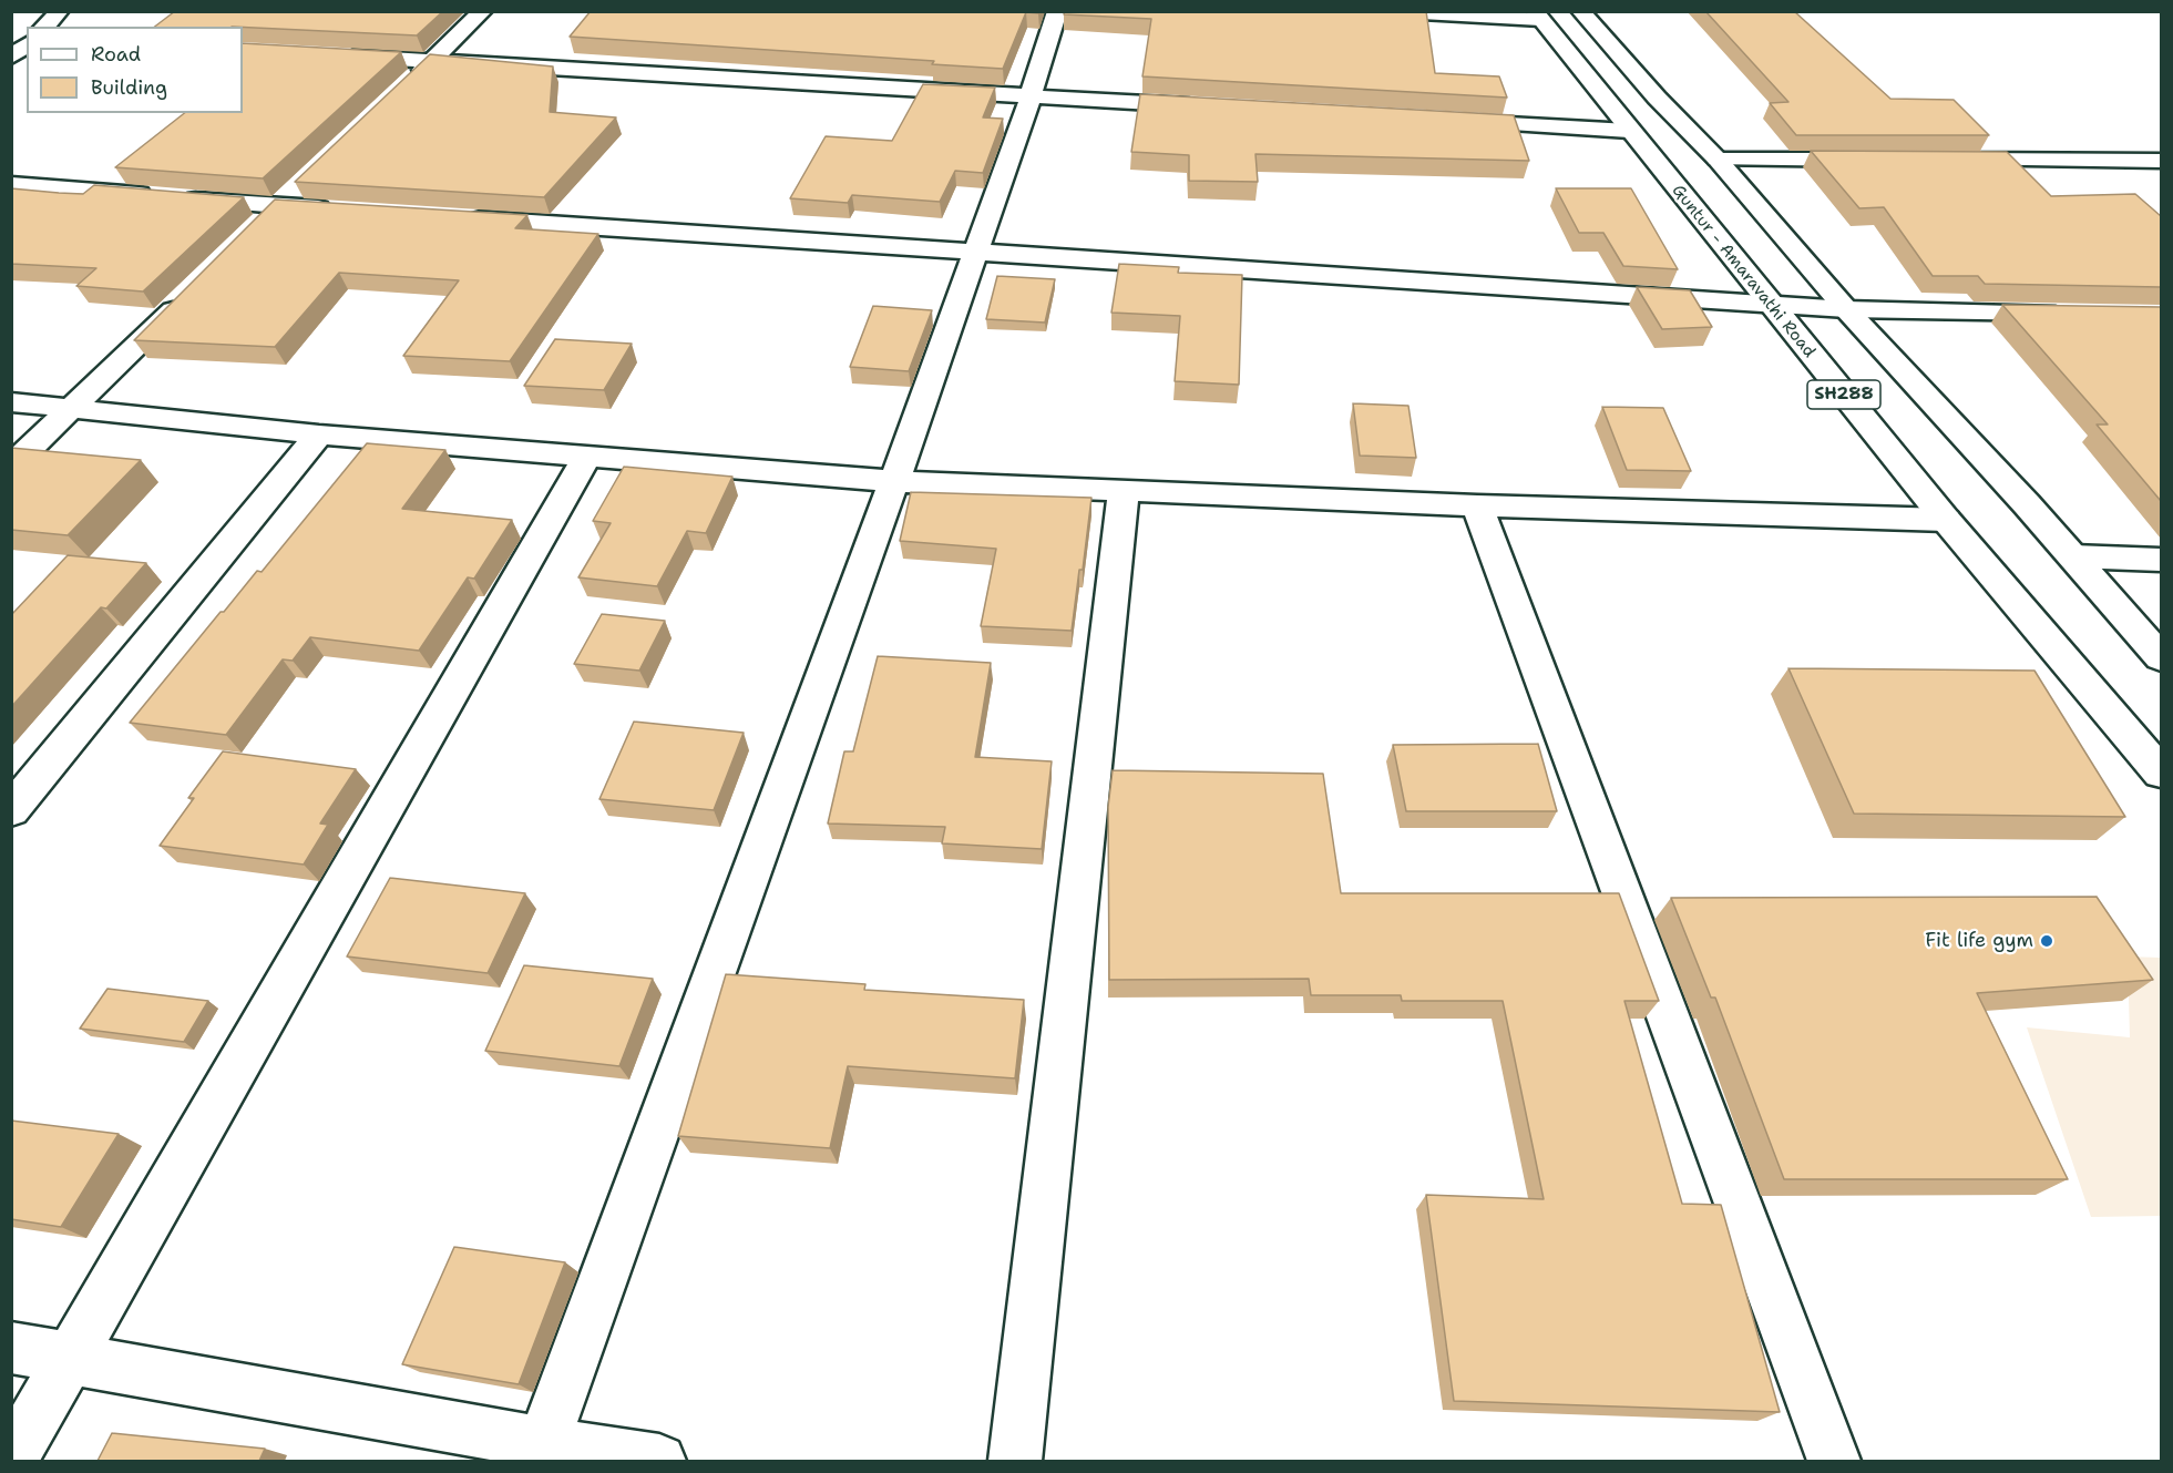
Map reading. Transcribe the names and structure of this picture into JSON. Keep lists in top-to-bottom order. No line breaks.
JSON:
{"streets":{"street":["Guntur - Amaravathi Road","SH288"]},"places":["Fit life gym"],"legend":["Road","Building"]}
